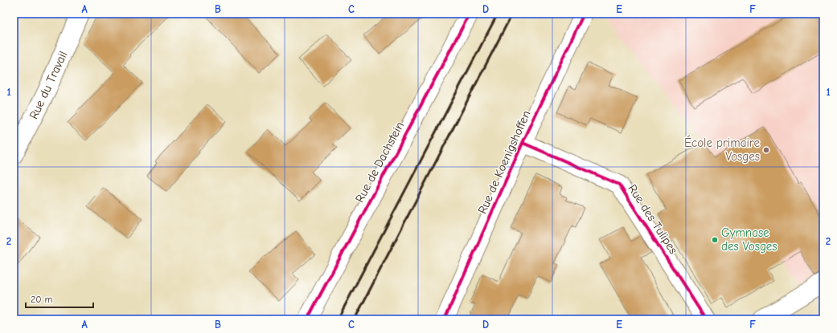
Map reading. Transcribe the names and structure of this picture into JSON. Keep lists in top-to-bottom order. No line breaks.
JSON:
{"streets":{"street":["Rue du Travail","Rue de Dachstein","Rue de Koenigshoffen","Rue des Tulipes"]},"crossings":[["Rue de Koenigshoffen","Rue des Tulipes"]],"places":["École primaire Vosges","Gymnase des Vosges"],"scale_bar":"20 m","grid":{"columns":["A","B","C","D","E","F"],"rows":["1","2"]}}
